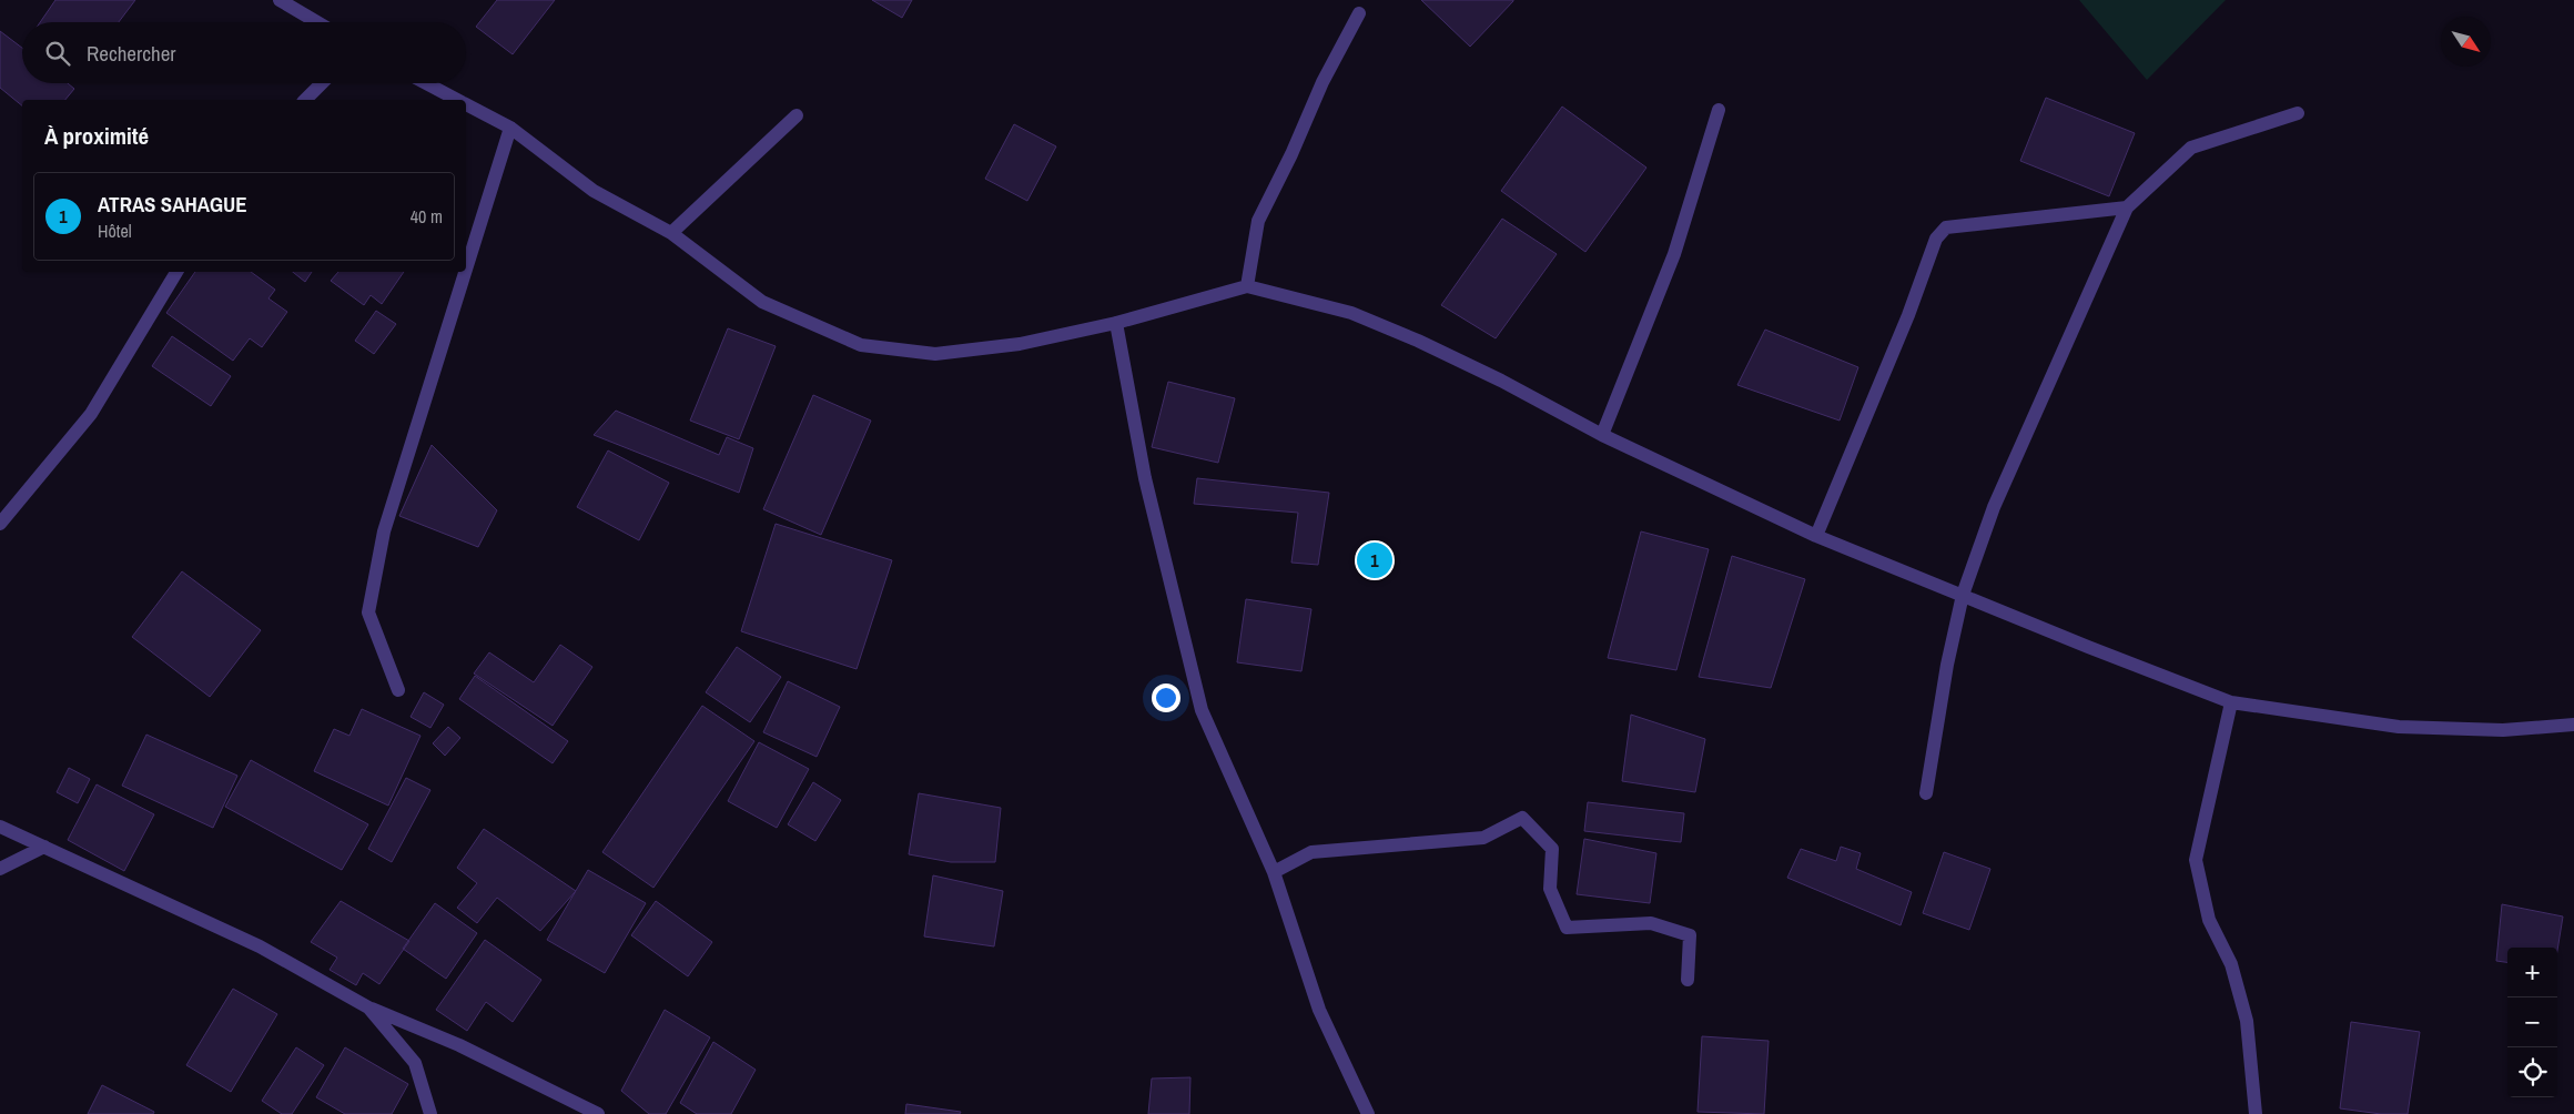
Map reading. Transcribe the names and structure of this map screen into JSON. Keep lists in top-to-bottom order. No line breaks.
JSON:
{"north":"bottom right","page":{"search":"Rechercher","heading":"À proximité","list":[{"mark":"1","name":"ATRAS SAHAGUE","note":"Hôtel","value":"40 m"}],"pins":"1","map_buttons":["+","−"]}}
